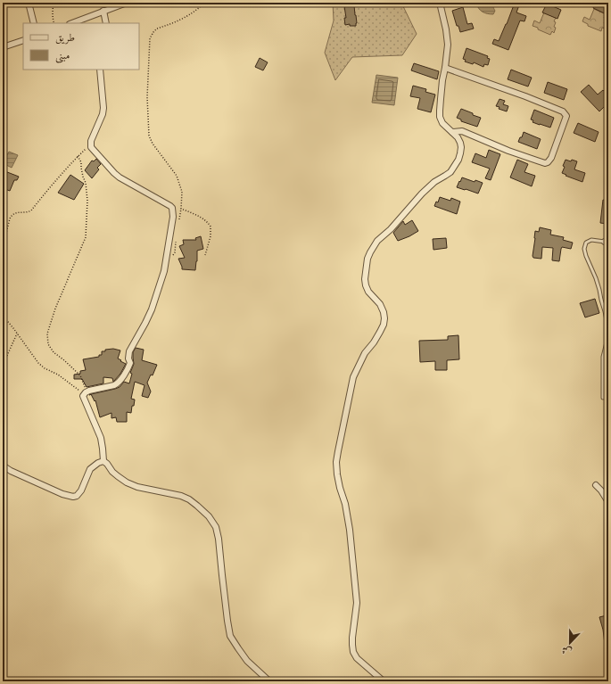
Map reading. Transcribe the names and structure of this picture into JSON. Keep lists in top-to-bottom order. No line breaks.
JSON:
{"legend":["طريق","مبنى"],"north":"bottom"}
